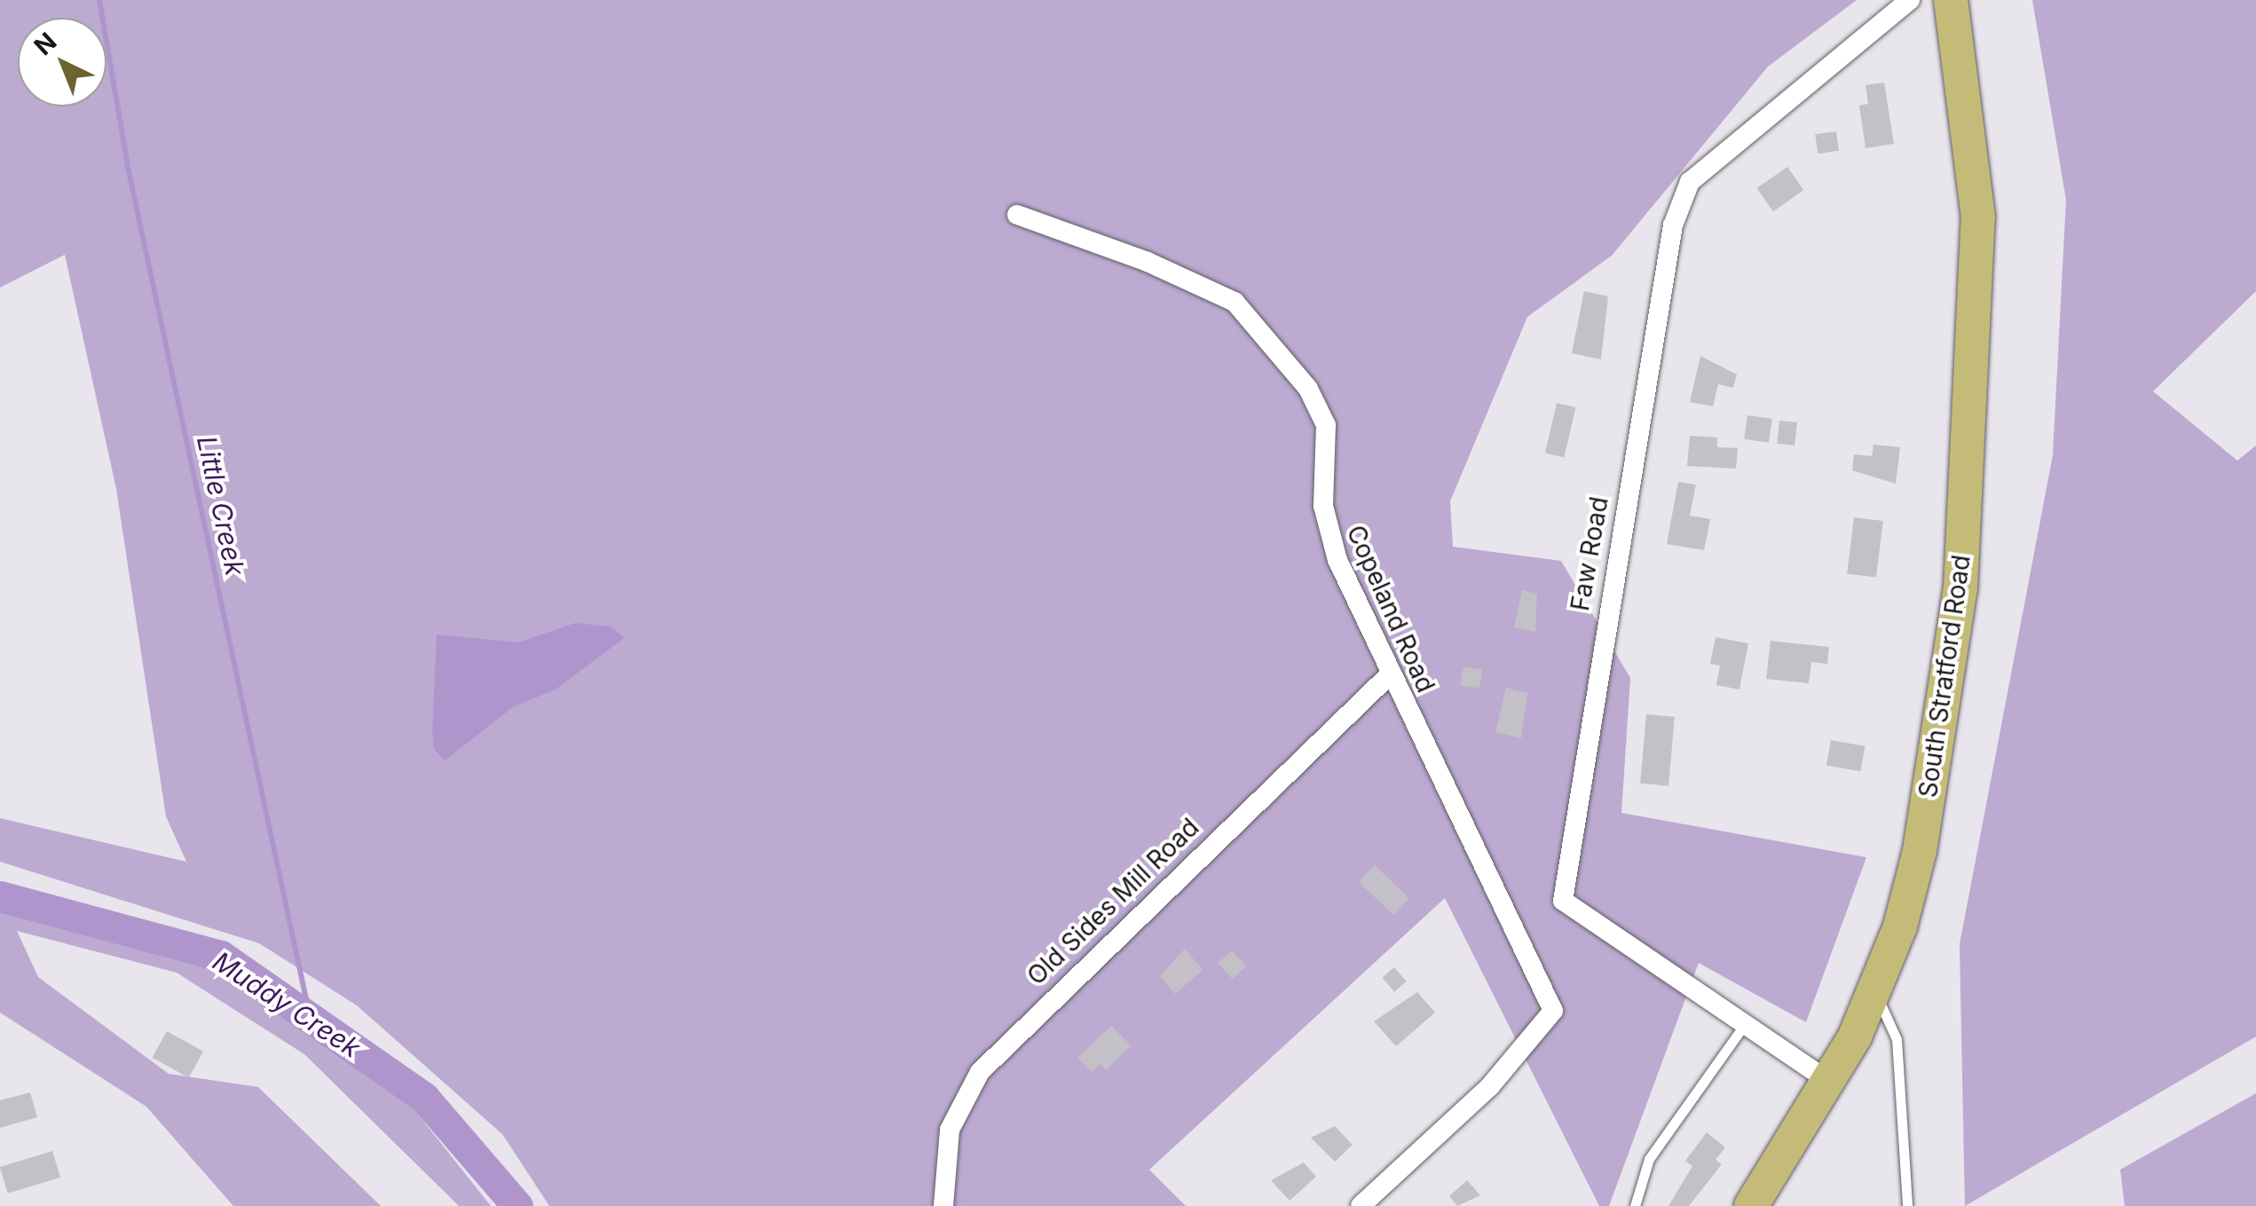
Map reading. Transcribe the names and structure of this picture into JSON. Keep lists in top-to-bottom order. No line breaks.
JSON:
{"streets":{"main road":["South Stratford Road"],"street":["Faw Road","Copeland Road","Old Sides Mill Road"]},"crossings":[["Faw Road","South Stratford Road"],["Copeland Road","Old Sides Mill Road"]],"water":["Little Creek","Muddy Creek"],"north":"top left"}
